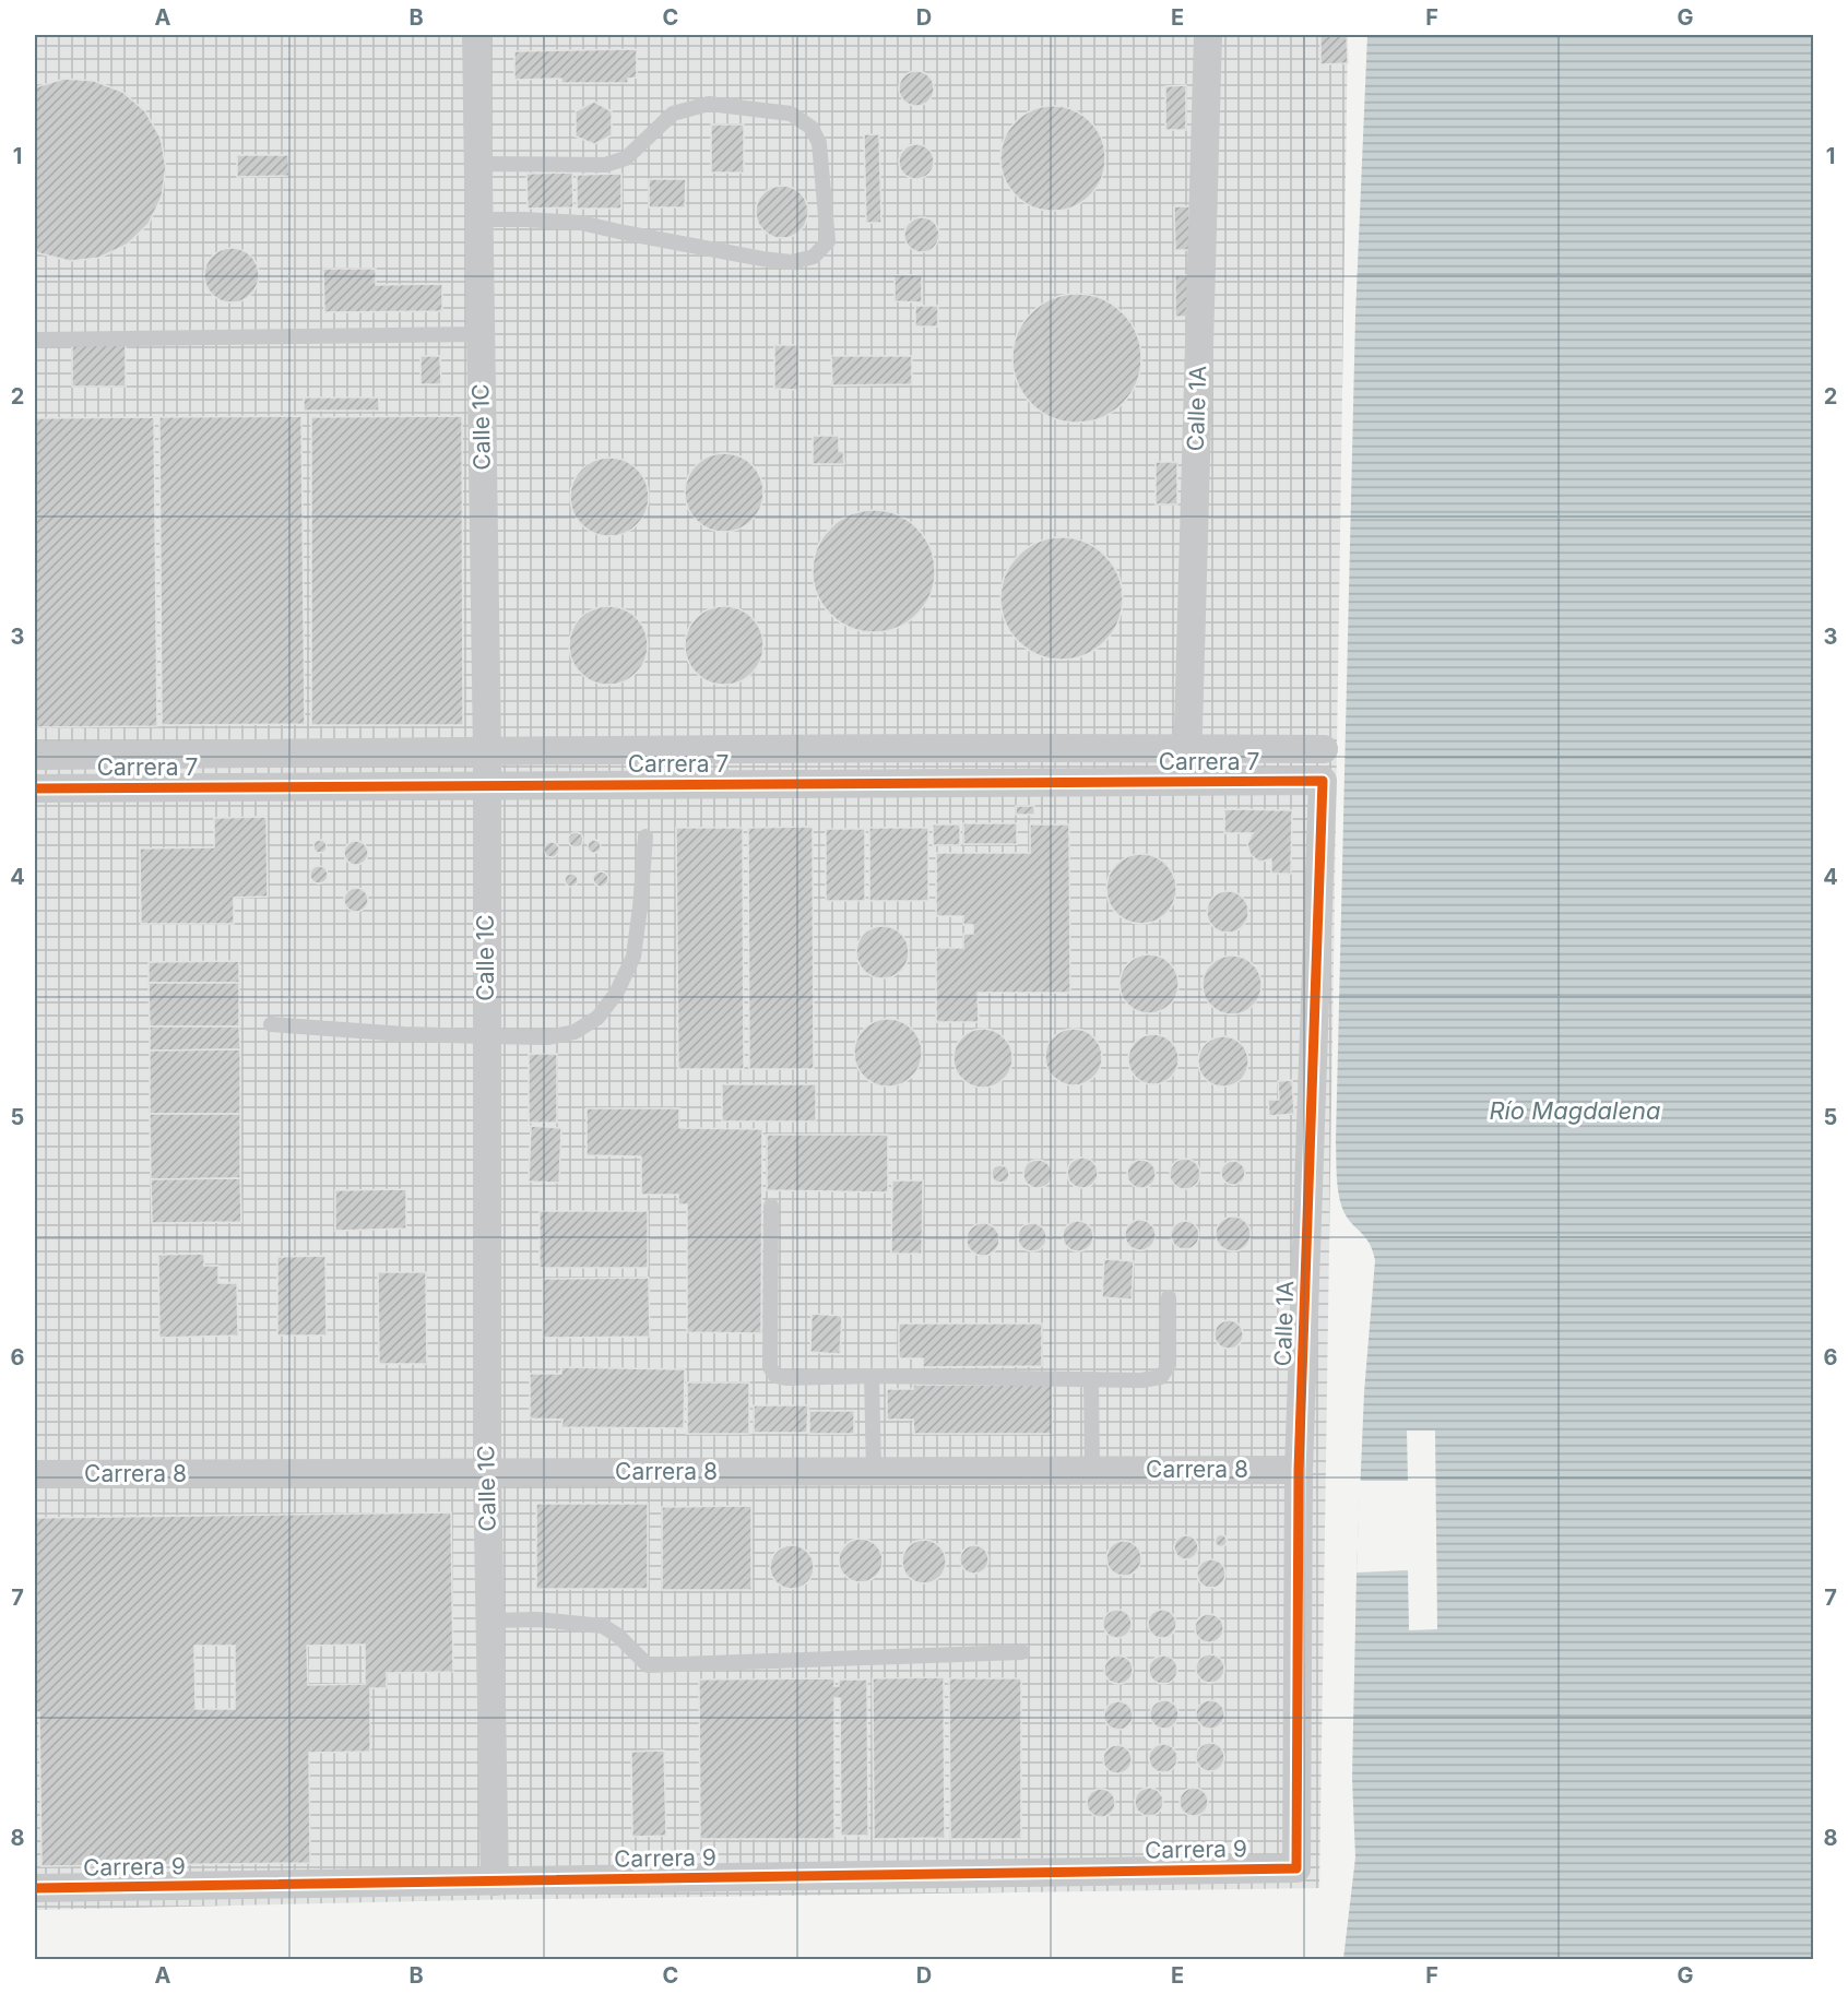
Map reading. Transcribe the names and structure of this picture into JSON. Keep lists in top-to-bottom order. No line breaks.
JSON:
{"streets":{"street":["Calle 1A","Calle 1C","Carrera 7","Carrera 8","Carrera 9"]},"crossings":[["Calle 1A","Carrera 7"],["Calle 1A","Carrera 8"],["Calle 1A","Carrera 9"],["Calle 1C","Carrera 7"],["Calle 1C","Carrera 8"],["Calle 1C","Carrera 9"]],"water":["Río Magdalena"],"grid":{"columns":["A","B","C","D","E","F","G"],"rows":["1","2","3","4","5","6","7","8"]}}
